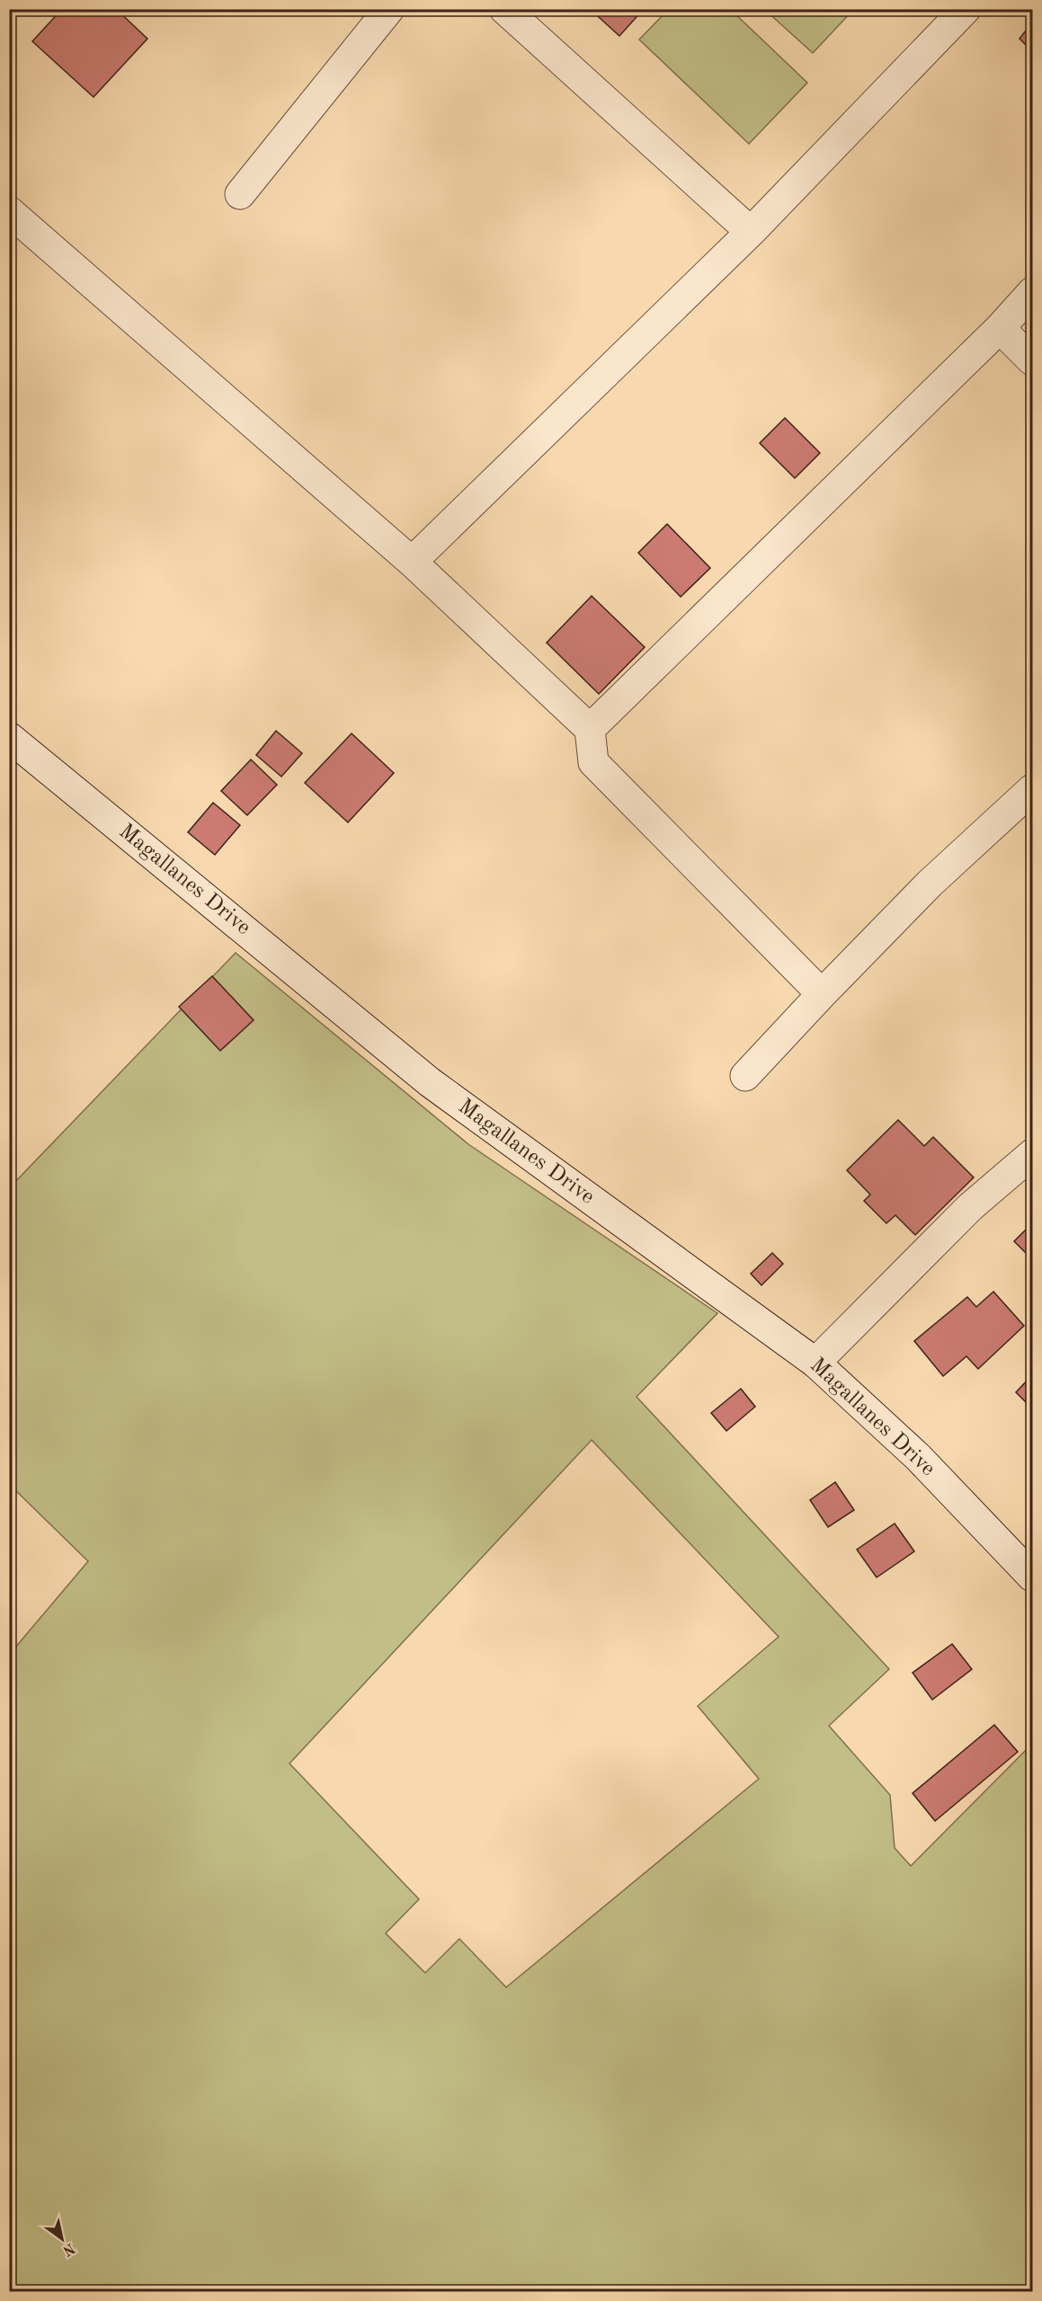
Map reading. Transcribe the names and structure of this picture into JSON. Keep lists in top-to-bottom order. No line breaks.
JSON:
{"streets":{"street":["Magallanes Drive"]},"north":"bottom right"}
